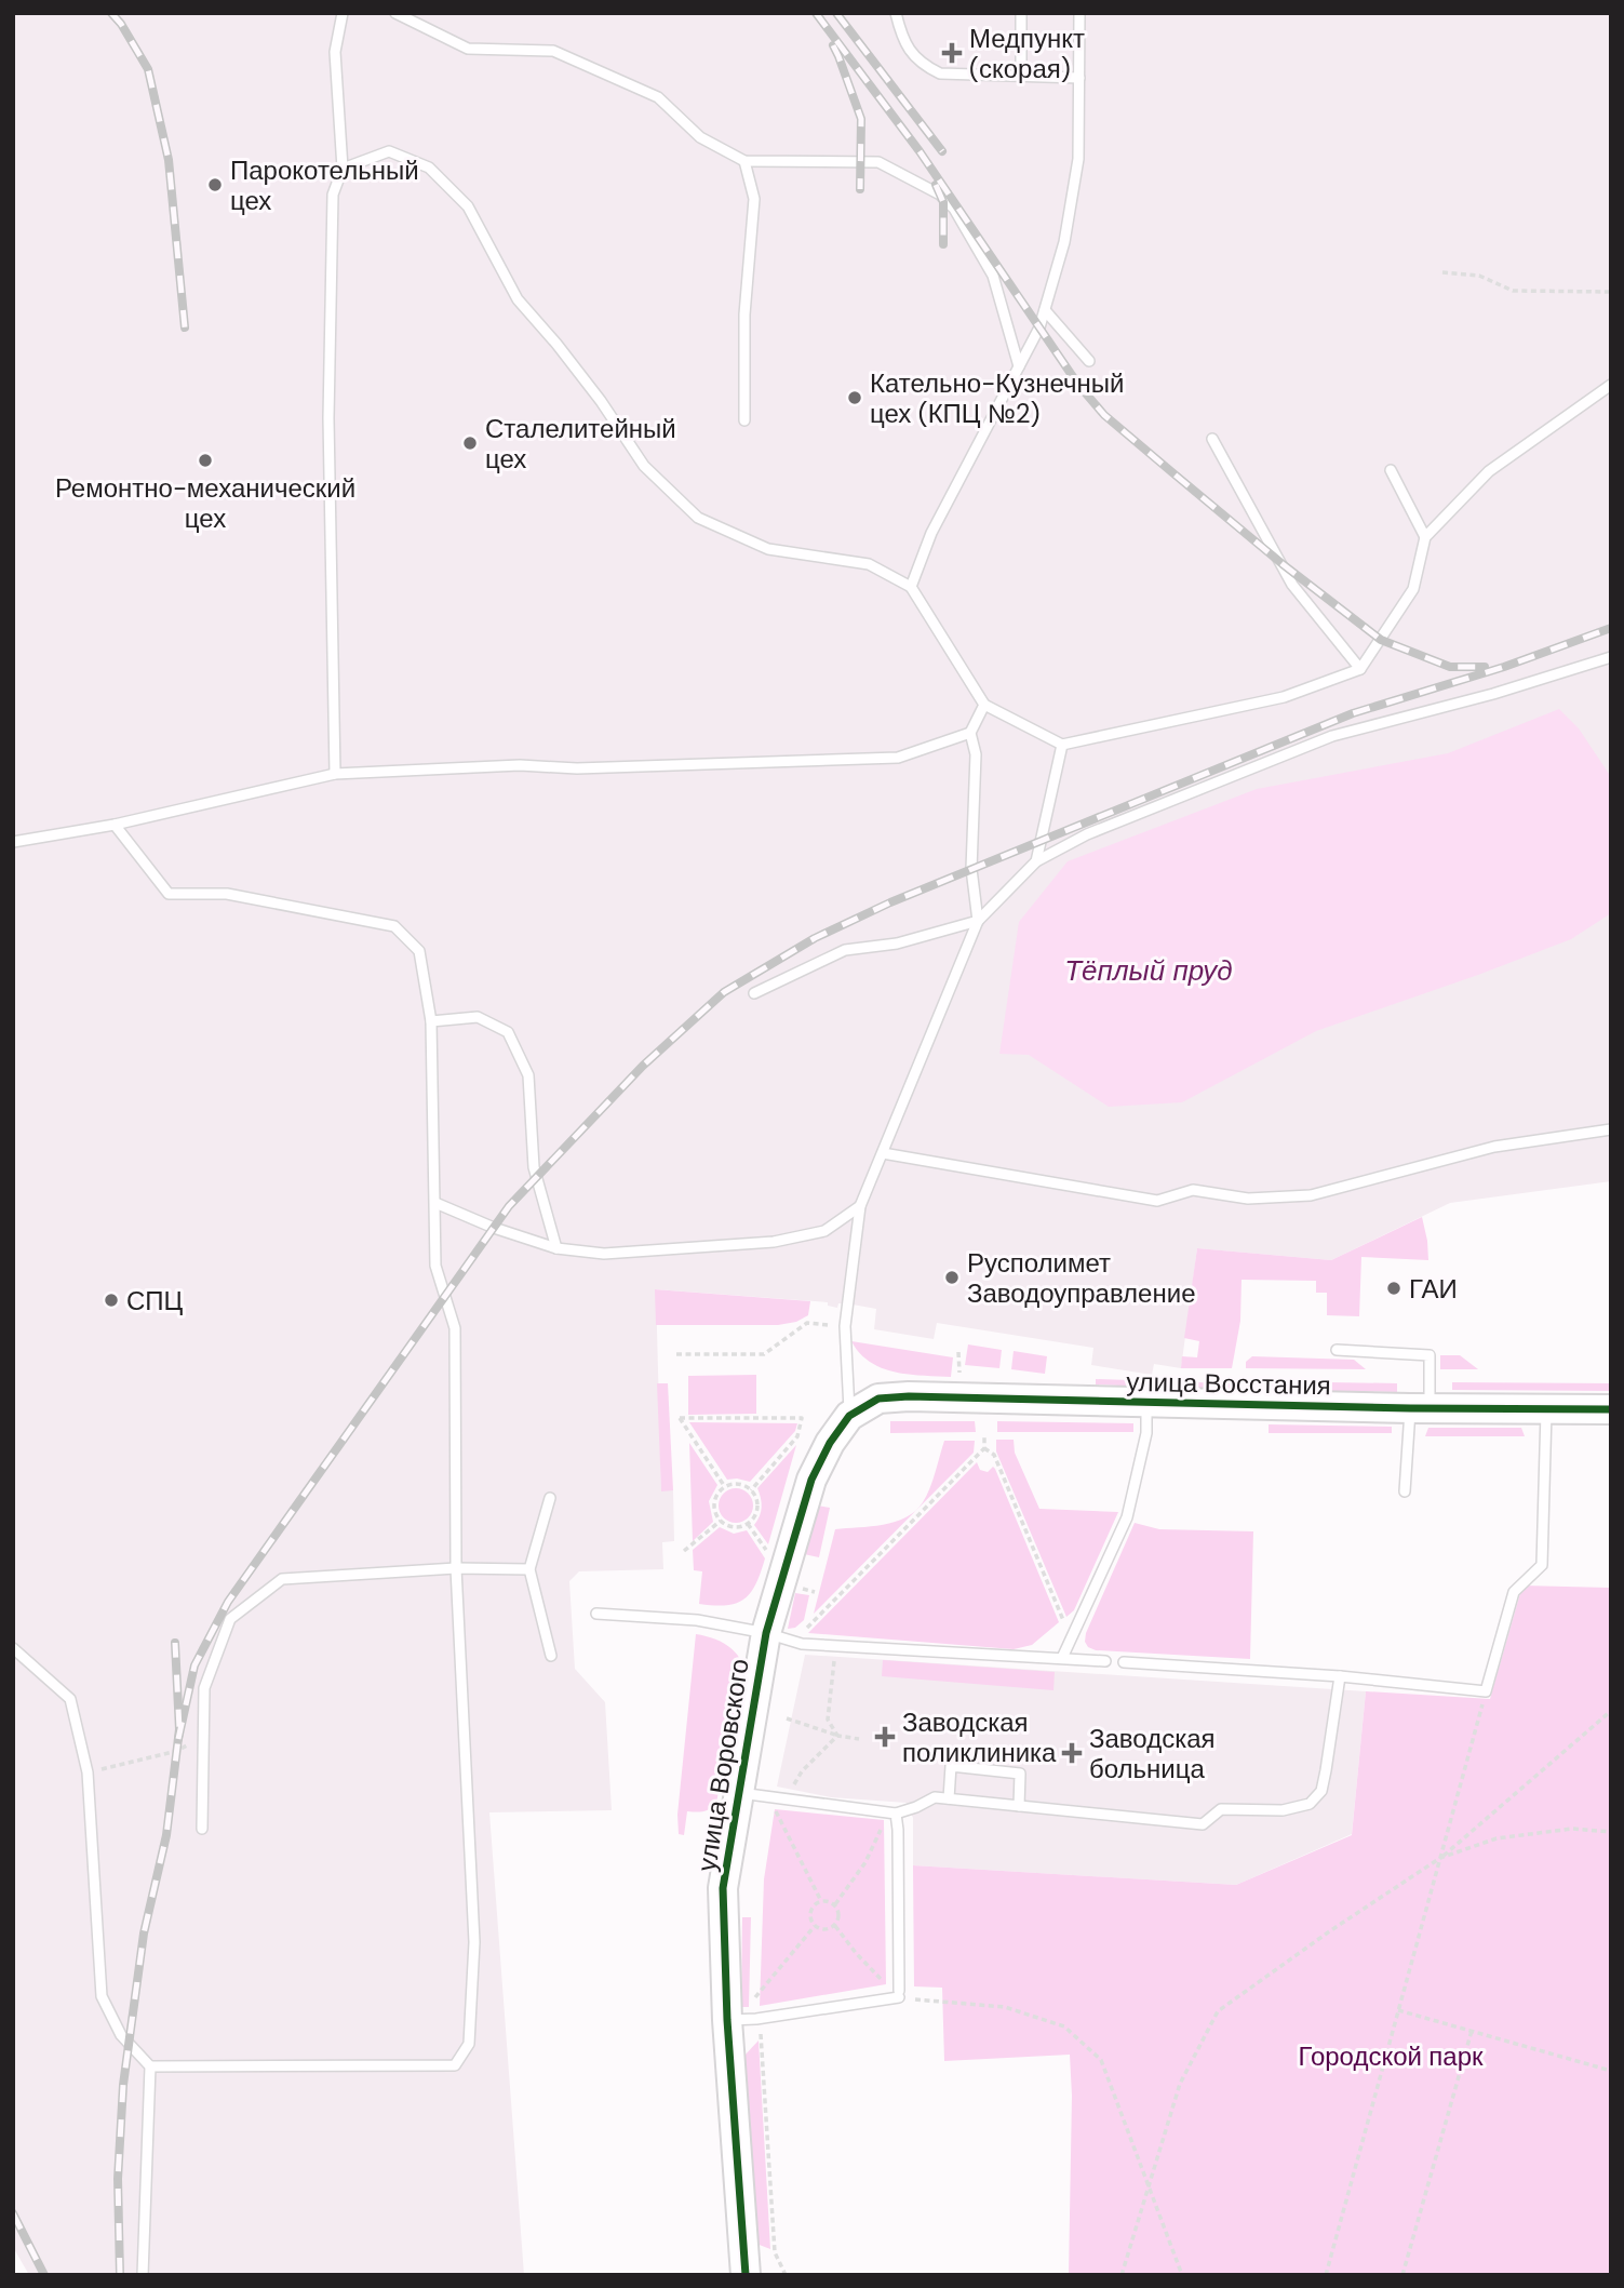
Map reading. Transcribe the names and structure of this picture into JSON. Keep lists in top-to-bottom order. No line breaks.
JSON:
{"streets":{"street":["улица Восстания","улица Воровского"]},"crossings":[["улица Восстания","улица Воровского"]],"water":["Тёплый пруд"],"parks":["Городской парк"],"places":{"health":["Медпункт (скорая)","Заводская поликлиника","Заводская больница"],"other":["Парокотельный цех","Кательно-Кузнечный цех (КПЦ №2)","Сталелитейный цех","Ремонтно-механический цех","Русполимет Заводоуправление","ГАИ","СПЦ"]}}
